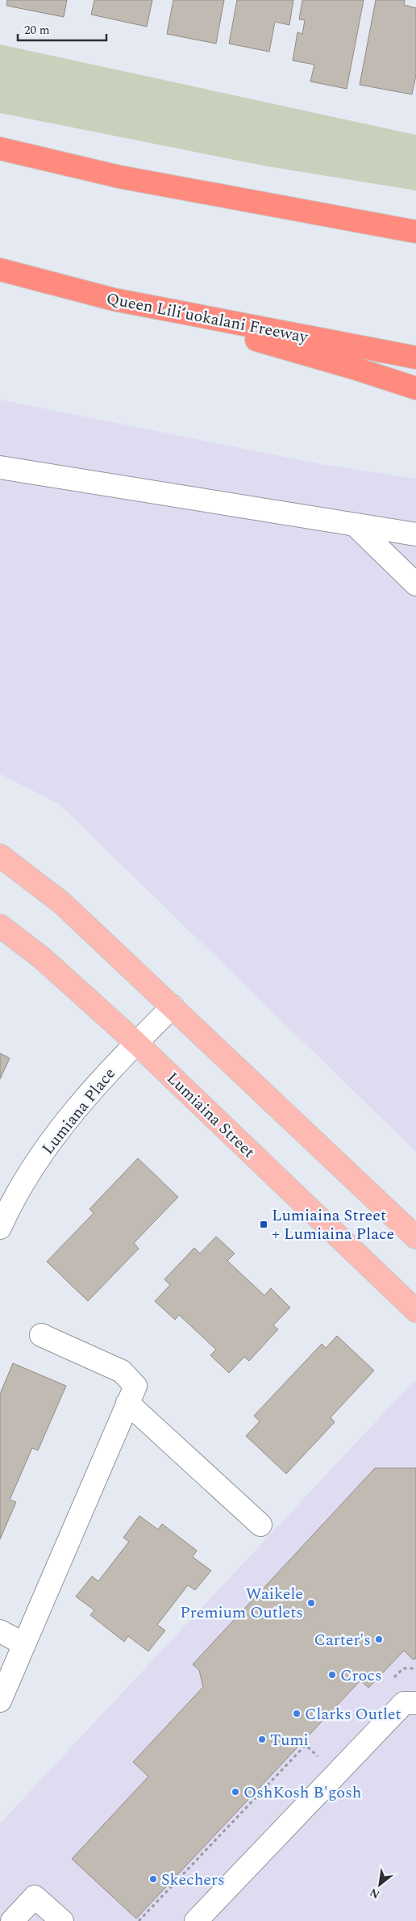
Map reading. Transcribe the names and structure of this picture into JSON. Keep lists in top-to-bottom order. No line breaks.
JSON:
{"streets":{"highway":["Queen Liliʻuokalani Freeway"],"main road":["Lumiaina Street"],"street":["Lumiana Place"]},"crossings":[["Lumiana Place","Lumiaina Street"]],"places":{"transit":["Lumiaina Street + Lumiaina Place"],"other":["Waikele Premium Outlets","Carter's","Crocs","Clarks Outlet","Tumi","OshKosh B'gosh","Skechers"]},"scale_bar":"20 m","north":"bottom left"}
